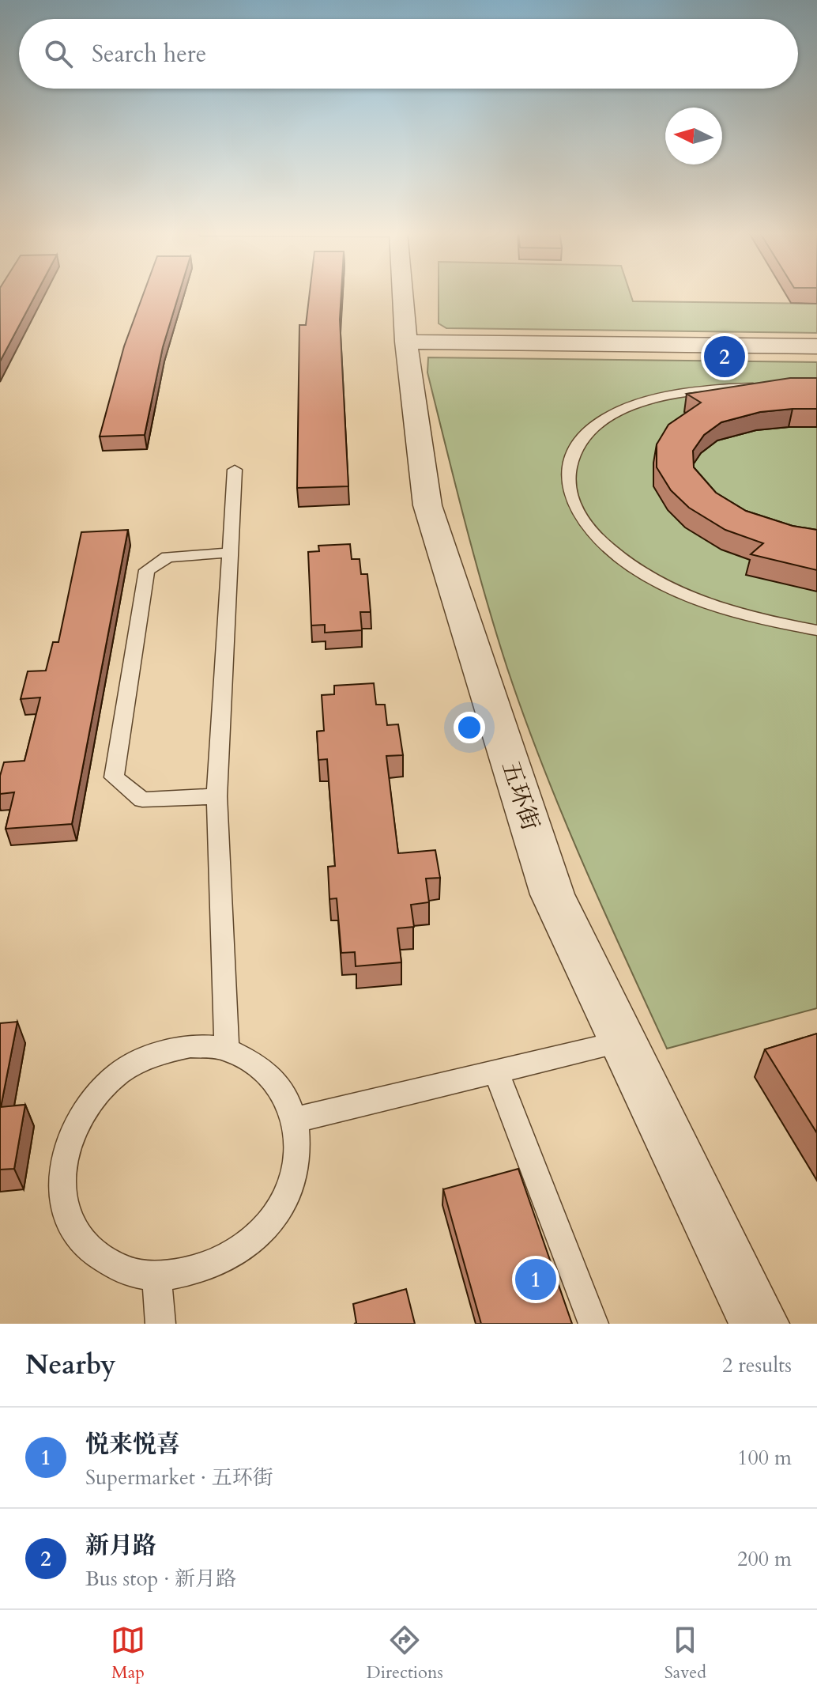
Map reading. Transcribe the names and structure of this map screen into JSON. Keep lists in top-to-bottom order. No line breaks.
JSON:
{"streets":{"street":["五环街"]},"north":"left","page":{"search":"Search here","pins":["2","1"],"heading":["Nearby","2 results"],"list":[{"mark":"1","name":"悦来悦喜","note":"Supermarket · 五环街","value":"100 m"},{"mark":"2","name":"新月路","note":"Bus stop · 新月路","value":"200 m"}],"nav":["Map","Directions","Saved"]}}
